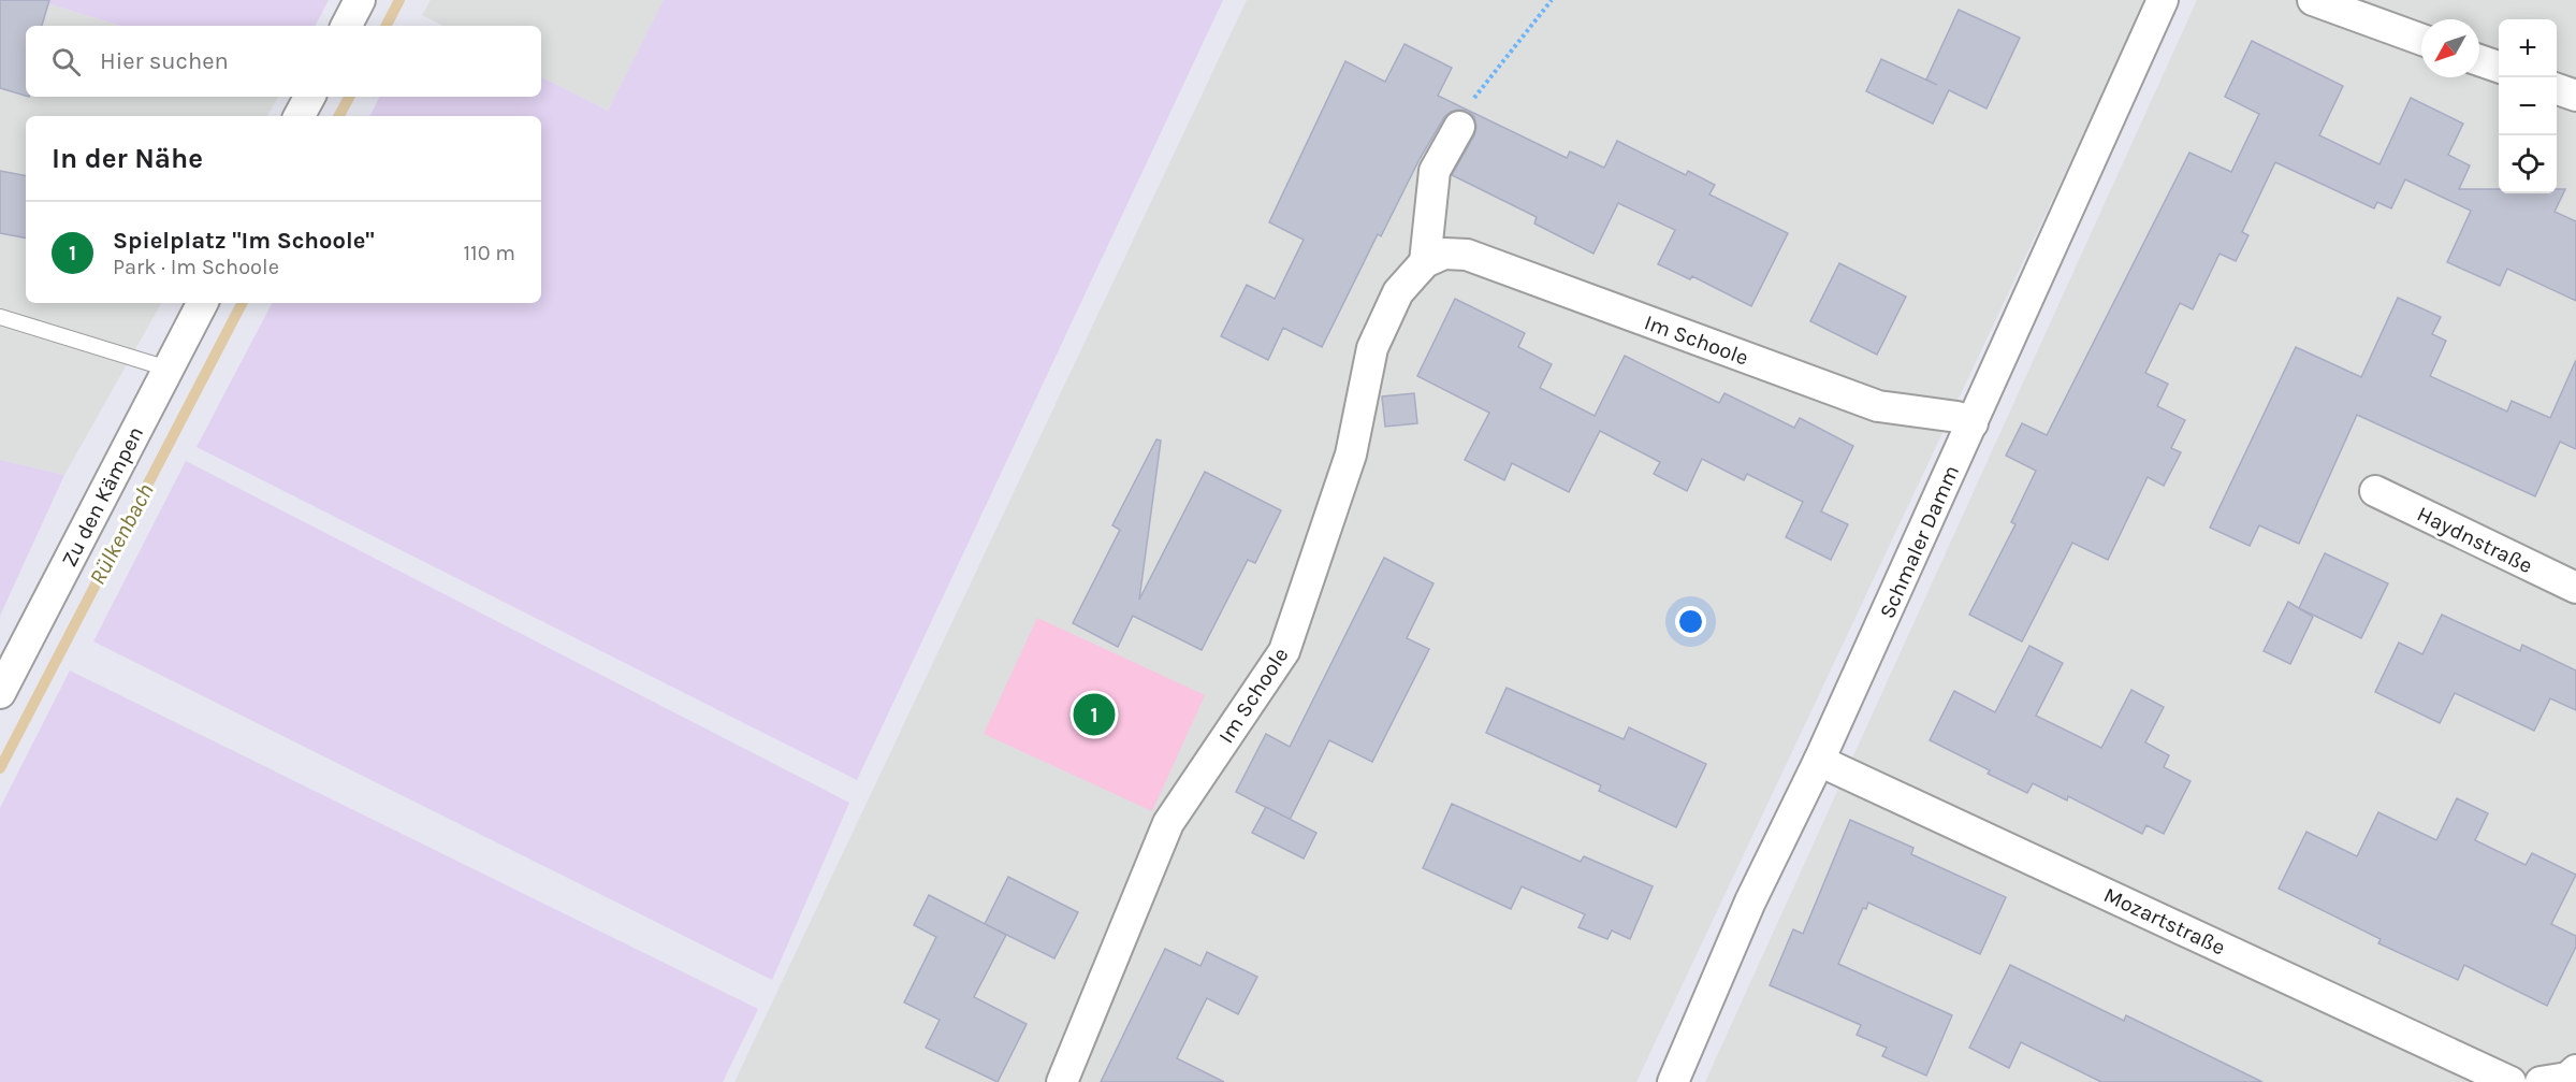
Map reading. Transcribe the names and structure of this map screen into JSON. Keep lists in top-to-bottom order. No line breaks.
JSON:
{"streets":{"street":["Im Schoole","Zu den Kämpen","Haydnstraße","Schmaler Damm","Mozartstraße"]},"crossings":[["Im Schoole","Schmaler Damm"],["Schmaler Damm","Mozartstraße"]],"water":["Rülkenbach"],"north":"bottom left","page":{"map_buttons":["+","−"],"search":"Hier suchen","heading":"In der Nähe","list":[{"mark":"1","name":"Spielplatz \"Im Schoole\"","note":"Park · Im Schoole","value":"110 m"}],"pins":"1"}}
